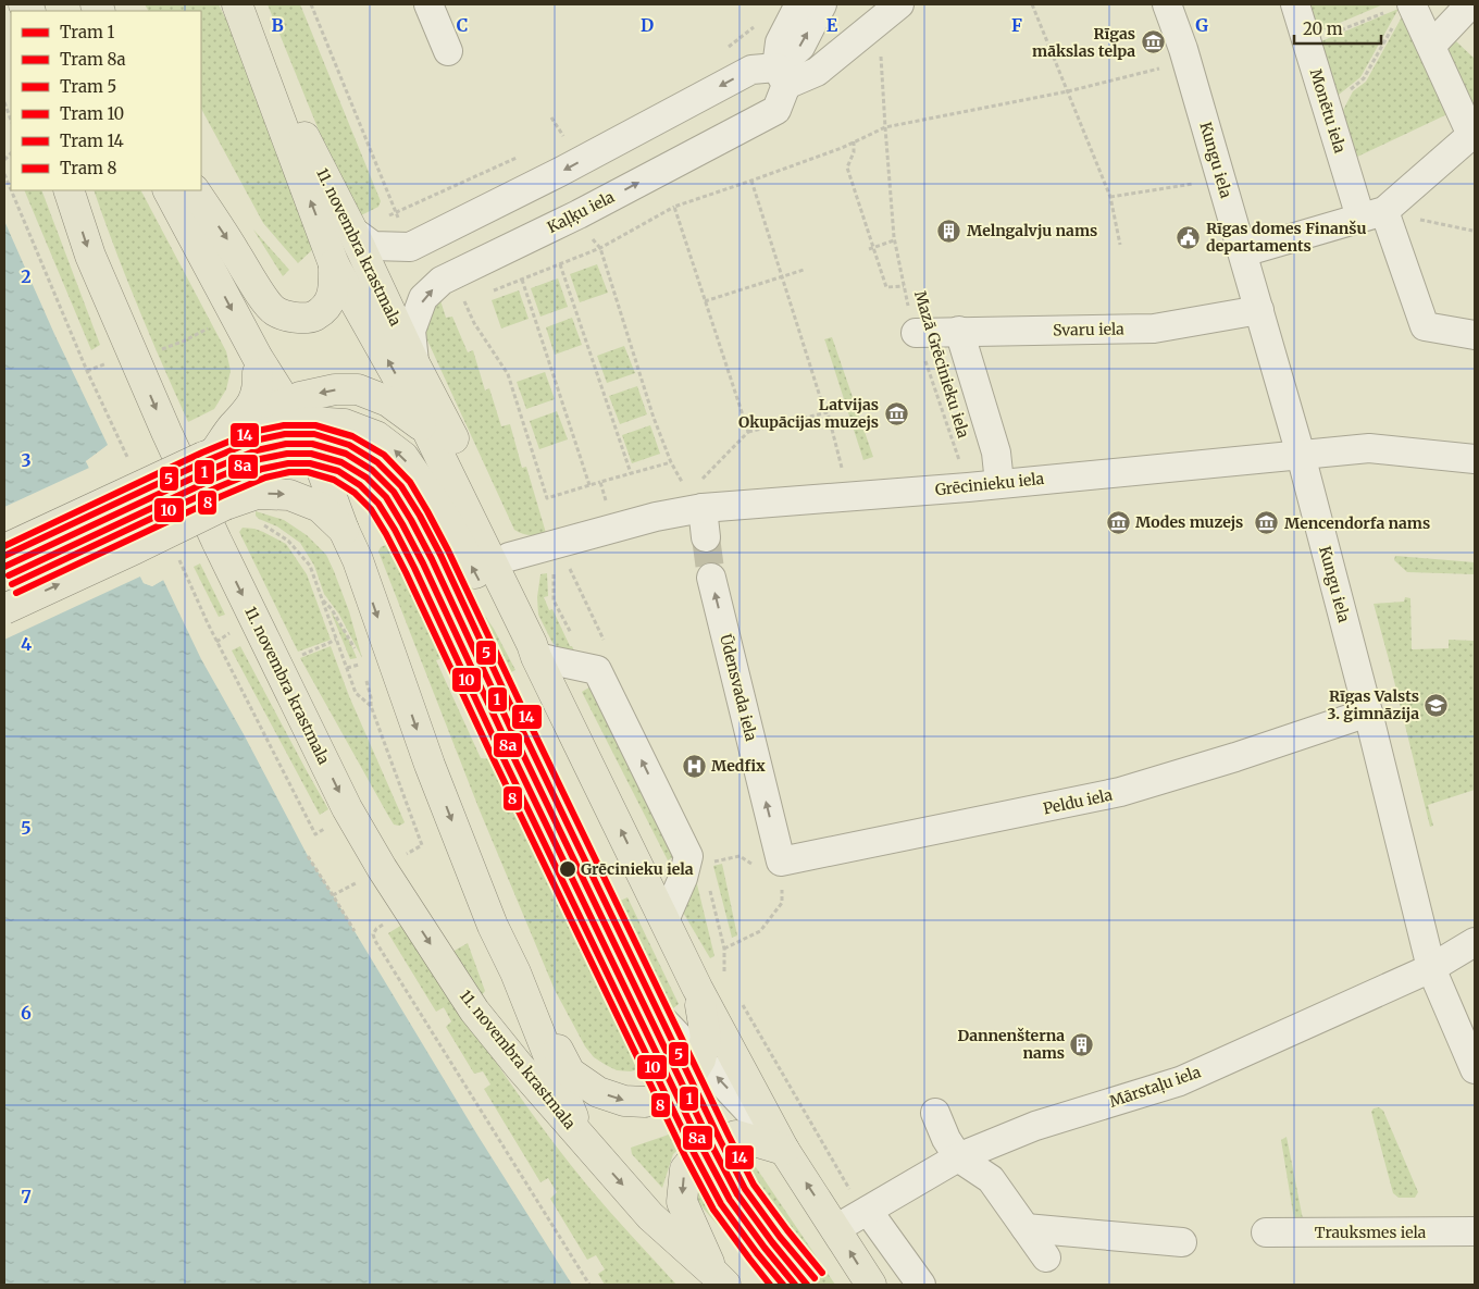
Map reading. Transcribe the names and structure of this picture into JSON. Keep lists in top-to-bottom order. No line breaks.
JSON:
{"streets":{"main road":["11. novembra krastmala"],"street":["Monētu iela","Kungu iela","Kaļķu iela","Svaru iela","Grēcinieku iela","Ūdensvada iela","Peldu iela","Mārstaļu iela","Trauksmes iela"],"path":["Mazā Grēcinieku iela"]},"crossings":[["Kungu iela","Svaru iela"],["Kungu iela","Grēcinieku iela"],["Kungu iela","Peldu iela"],["Kungu iela","Mārstaļu iela"],["Kaļķu iela","11. novembra krastmala"],["11. novembra krastmala","Grēcinieku iela"],["11. novembra krastmala","Mārstaļu iela"],["Svaru iela","Mazā Grēcinieku iela"],["Mazā Grēcinieku iela","Grēcinieku iela"],["Ūdensvada iela","Peldu iela"]],"one_way":["Kaļķu iela"],"places":{"museum":["Rīgas mākslas telpa","Latvijas Okupācijas muzejs","Modes muzejs","Mencendorfa nams"],"building":["Melngalvju nams","Dannenšterna nams"],"public building":["Rīgas domes Finanšu departaments"],"school or university":["Rīgas Valsts 3. ģimnāzija"],"hospital":["Medfix"],"other":["Grēcinieku iela"]},"lines":["tram line 14","tram line 5","tram line 1","tram line 8a","tram line 10","tram line 8"],"legend":["Tram 1","Tram 8a","Tram 5","Tram 10","Tram 14","Tram 8"],"scale_bar":"20 m","grid":{"columns":["B","C","D","E","F","G"],"rows":["2","3","4","5","6","7"]}}
